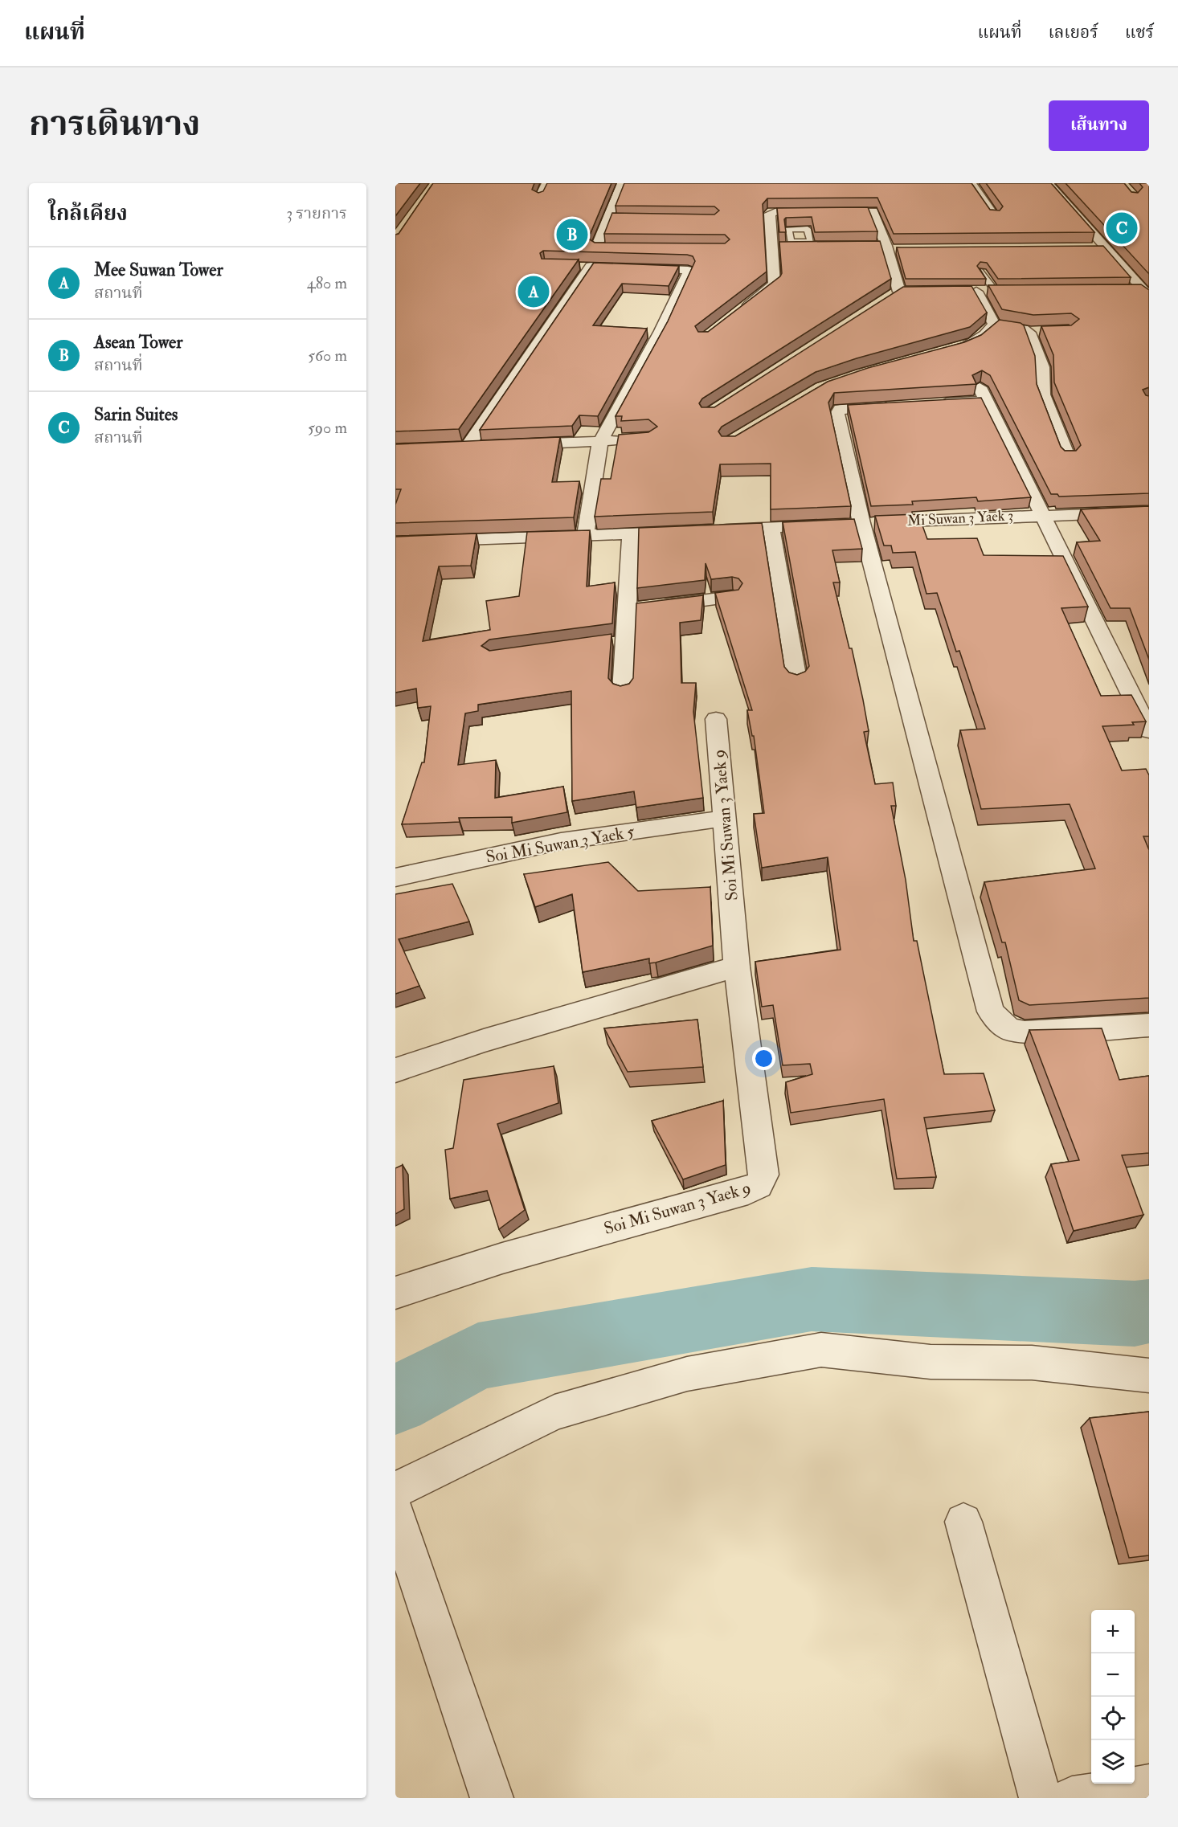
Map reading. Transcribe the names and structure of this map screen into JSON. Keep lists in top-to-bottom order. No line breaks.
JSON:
{"streets":{"street":["Mi Suwan 3 Yaek 3","Soi Mi Suwan 3 Yaek 9","Soi Mi Suwan 3 Yaek 5"]},"crossings":[["Soi Mi Suwan 3 Yaek 9","Soi Mi Suwan 3 Yaek 5"]],"page":{"header":"แผนที่","nav":["แผนที่","เลเยอร์","แชร์"],"title":"การเดินทาง","buttons":"เส้นทาง","heading":["ใกล้เคียง","3 รายการ"],"pins":["C","B","A"],"list":[{"mark":"A","name":"Mee Suwan Tower","note":"สถานที่","value":"480 m"},{"mark":"B","name":"Asean Tower","note":"สถานที่","value":"560 m"},{"mark":"C","name":"Sarin Suites","note":"สถานที่","value":"590 m"}],"map_buttons":["+","−"]}}
